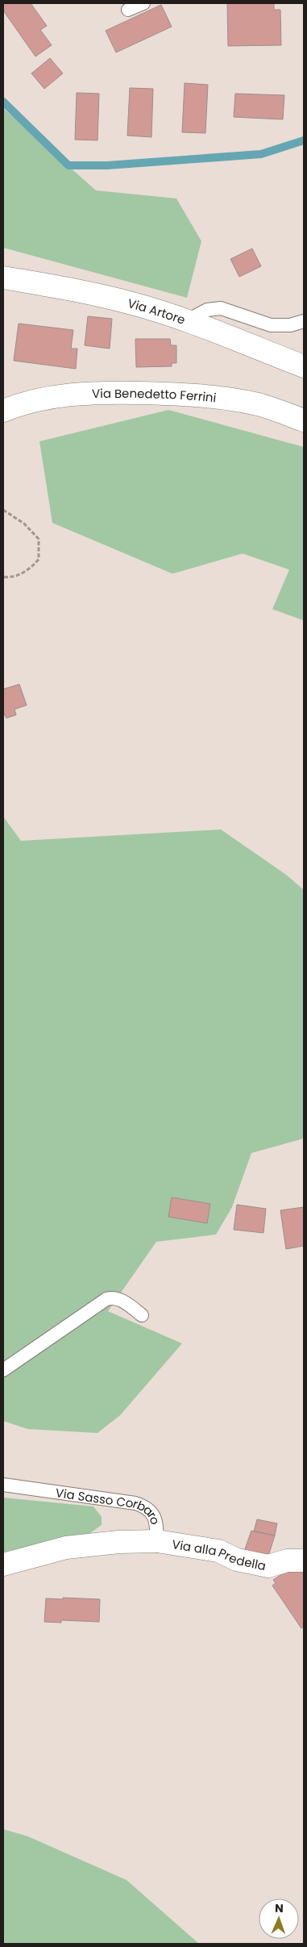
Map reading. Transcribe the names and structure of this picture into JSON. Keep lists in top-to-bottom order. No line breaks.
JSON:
{"streets":{"street":["Via Artore","Via Benedetto Ferrini","Via Sasso Corbaro","Via alla Predella"]},"crossings":[["Via Sasso Corbaro","Via alla Predella"]],"north":"top"}
